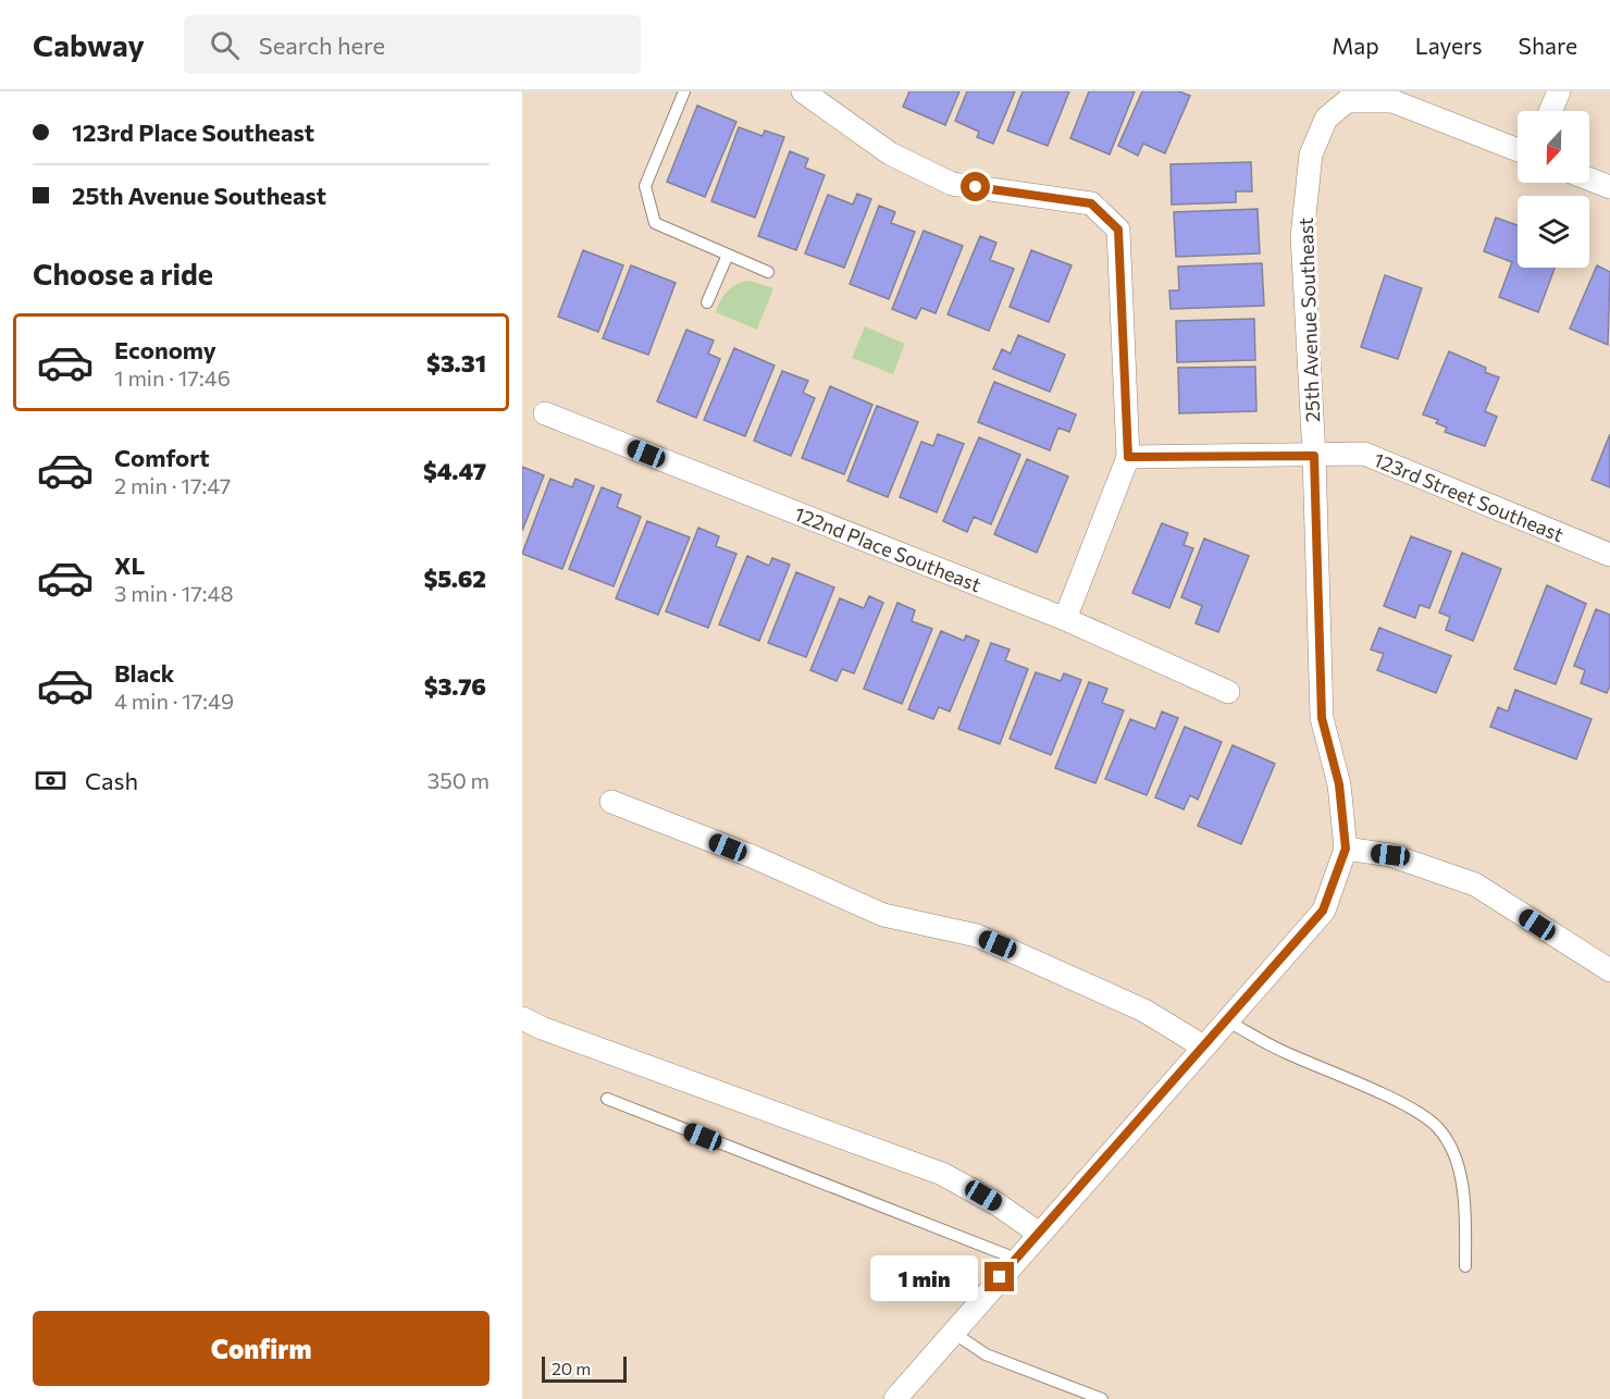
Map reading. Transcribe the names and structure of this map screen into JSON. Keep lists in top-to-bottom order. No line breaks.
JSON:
{"streets":{"street":["25th Avenue Southeast","123rd Street Southeast","122nd Place Southeast"]},"crossings":[["25th Avenue Southeast","123rd Street Southeast"]],"scale_bar":"20 m","north":"bottom","page":{"header":"Cabway","search":"Search here","nav":["Map","Layers","Share"],"banner":["123rd Place Southeast","25th Avenue Southeast"],"heading":"Choose a ride","list":[{"name":"Economy","note":"1 min · 17:46","value":"$3.31"},{"name":"Comfort","note":"2 min · 17:47","value":"$4.47"},{"name":"XL","note":"3 min · 17:48","value":"$5.62"},{"name":"Black","note":"4 min · 17:49","value":"$3.76"}],"pay":["Cash","350 m"],"bubble":"1 min","buttons":"Confirm","scale":"20 m"}}
